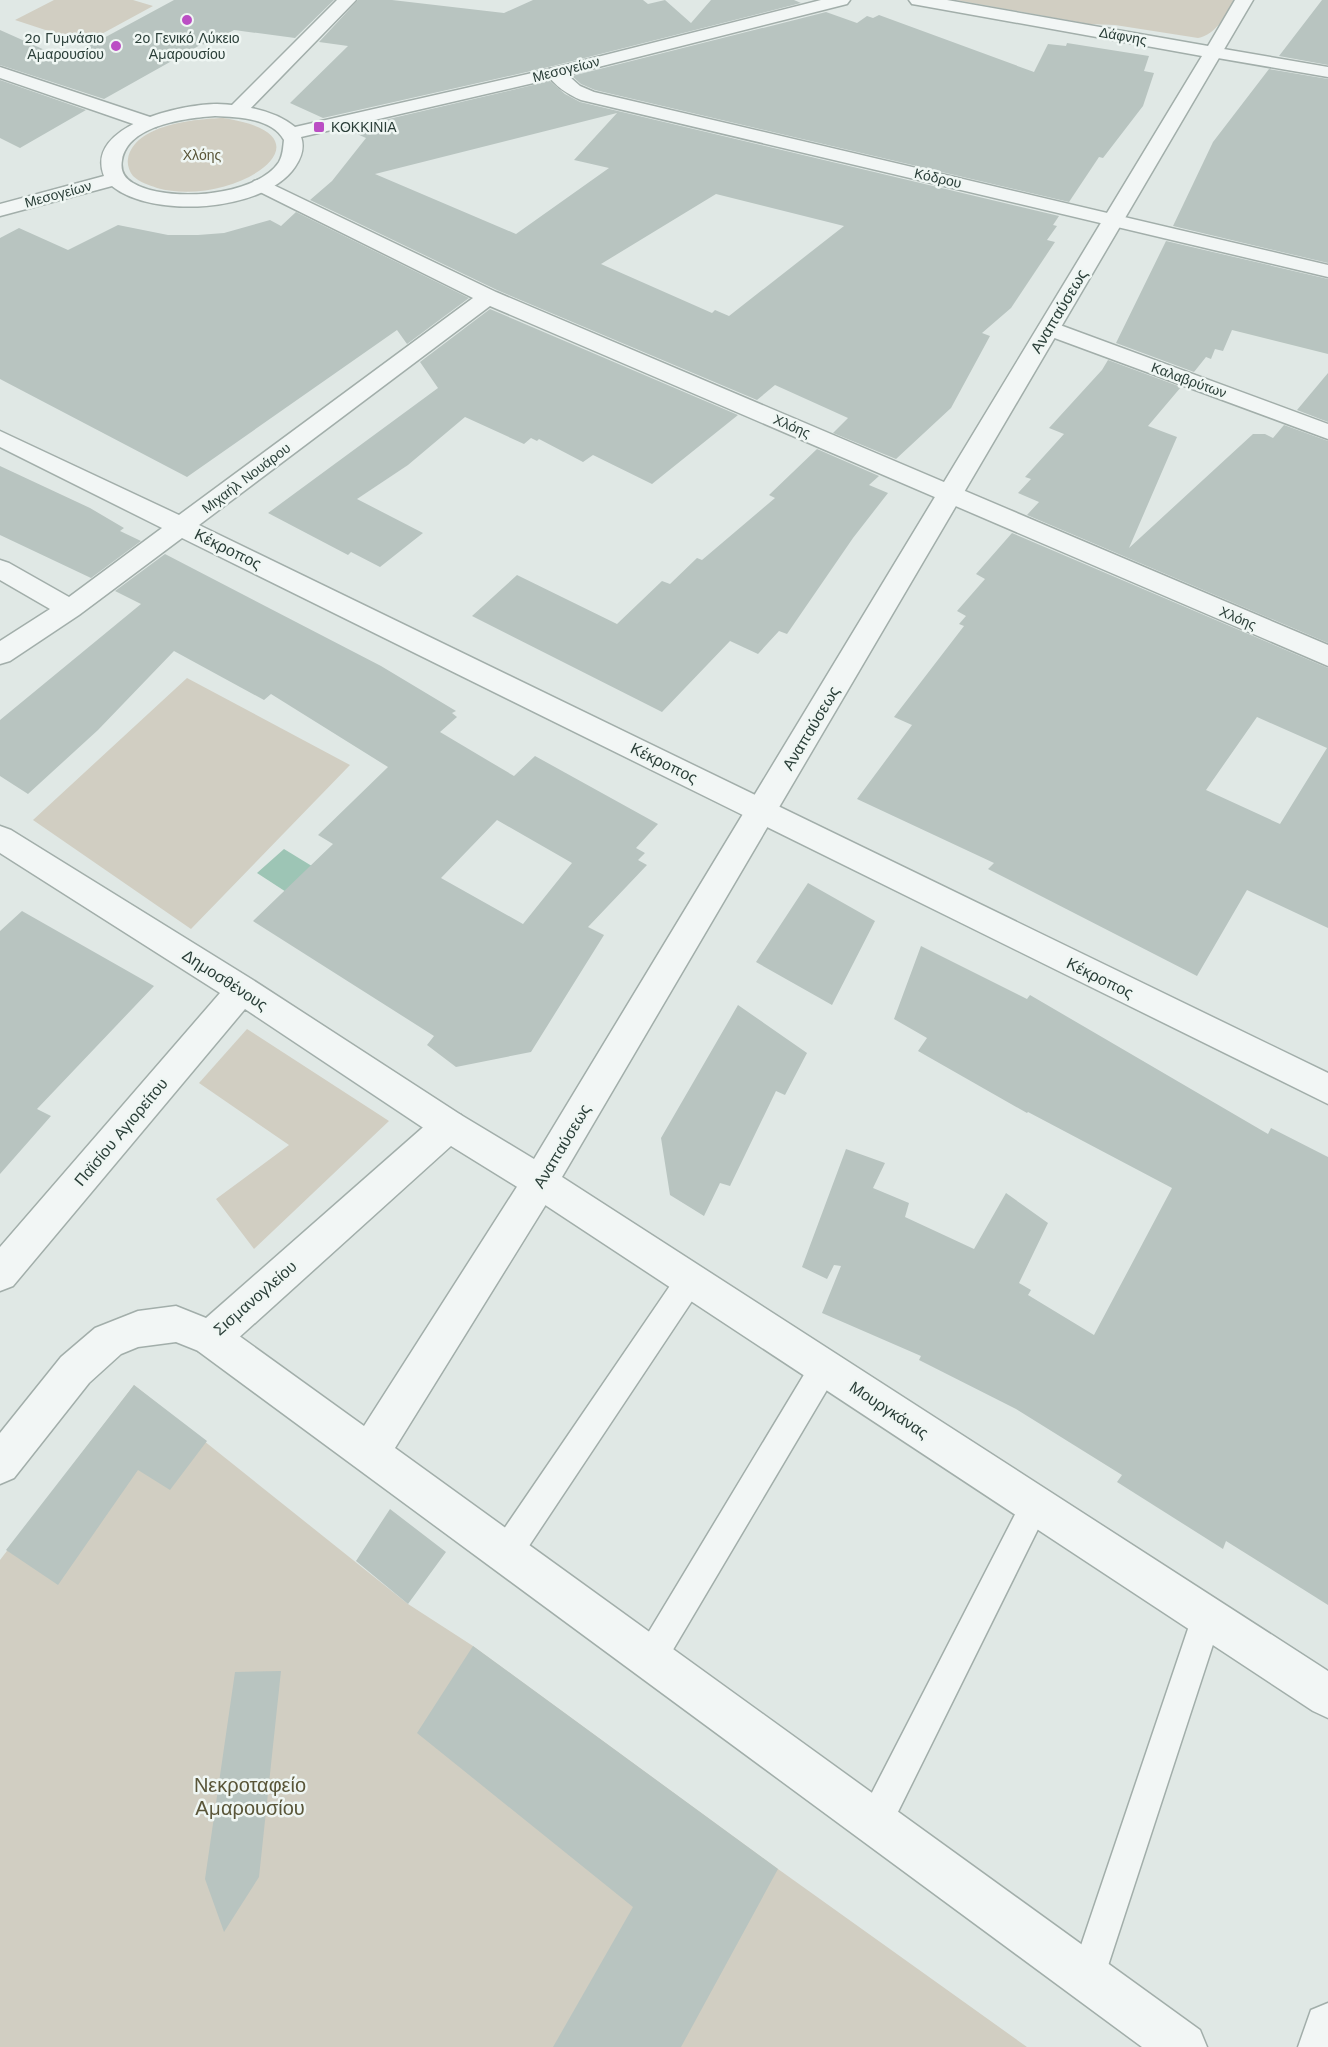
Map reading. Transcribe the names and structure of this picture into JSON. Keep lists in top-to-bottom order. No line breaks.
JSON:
{"streets":{"street":["Δάφνης","Μεσογείων","Κόδρου","Αναπαύσεως","Καλαβρύτων","Χλόης","Μιχαήλ Νουάρου","Κέκροπος","Δημοσθένους","Παϊσίου Αγιορείτου","Σισμανογλείου","Μουργκάνας"]},"crossings":[["Δάφνης","Αναπαύσεως"],["Μεσογείων","Κόδρου"],["Κόδρου","Αναπαύσεως"],["Αναπαύσεως","Καλαβρύτων"],["Αναπαύσεως","Χλόης"],["Αναπαύσεως","Κέκροπος"],["Αναπαύσεως","Μουργκάνας"],["Χλόης","Μιχαήλ Νουάρου"],["Μιχαήλ Νουάρου","Κέκροπος"],["Δημοσθένους","Παϊσίου Αγιορείτου"],["Δημοσθένους","Σισμανογλείου"],["Δημοσθένους","Μουργκάνας"],["Σισμανογλείου","Μουργκάνας"]],"parks":["Χλόης","Νεκροταφείο Αμαρουσίου"],"places":{"other":["2ο Γενικό Λύκειο Αμαρουσίου","2ο Γυμνάσιο Αμαρουσίου"],"transit":["ΚΟΚΚΙΝΙΑ"]}}
